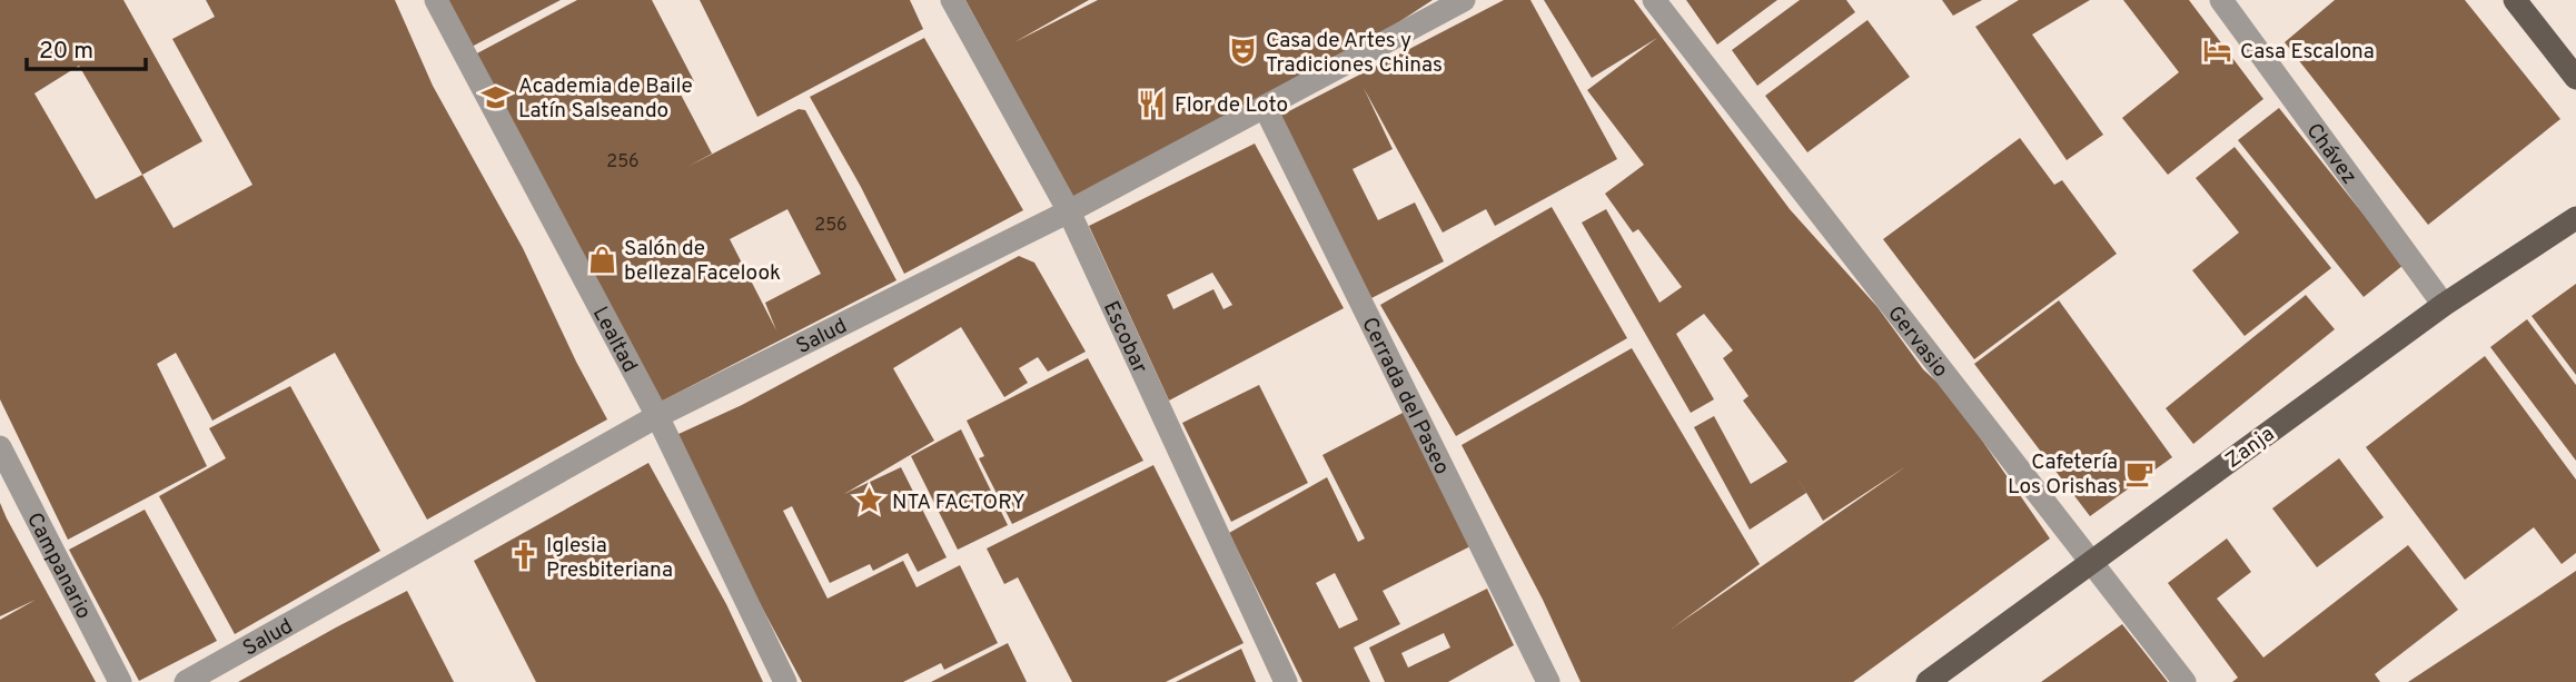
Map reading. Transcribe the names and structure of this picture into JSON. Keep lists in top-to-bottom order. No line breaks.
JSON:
{"streets":{"main road":["Zanja"],"street":["Chávez","Salud","Escobar","Lealtad","Gervasio","Cerrada del Paseo","Campanario"]},"crossings":[["Chávez","Zanja"],["Salud","Escobar"],["Salud","Lealtad"],["Salud","Cerrada del Paseo"],["Gervasio","Zanja"]],"places":{"hotel":["Casa Escalona"],"theatre":["Casa de Artes y Tradiciones Chinas"],"school or university":["Academia de Baile Latín Salseando"],"restaurant":["Flor de Loto"],"shop":["Salón de belleza Facelook"],"cafe":["Cafetería Los Orishas"],"place":["NTA FACTORY"],"church":["Iglesia Presbiteriana"]},"house_numbers":["256","256"],"scale_bar":"20 m"}
